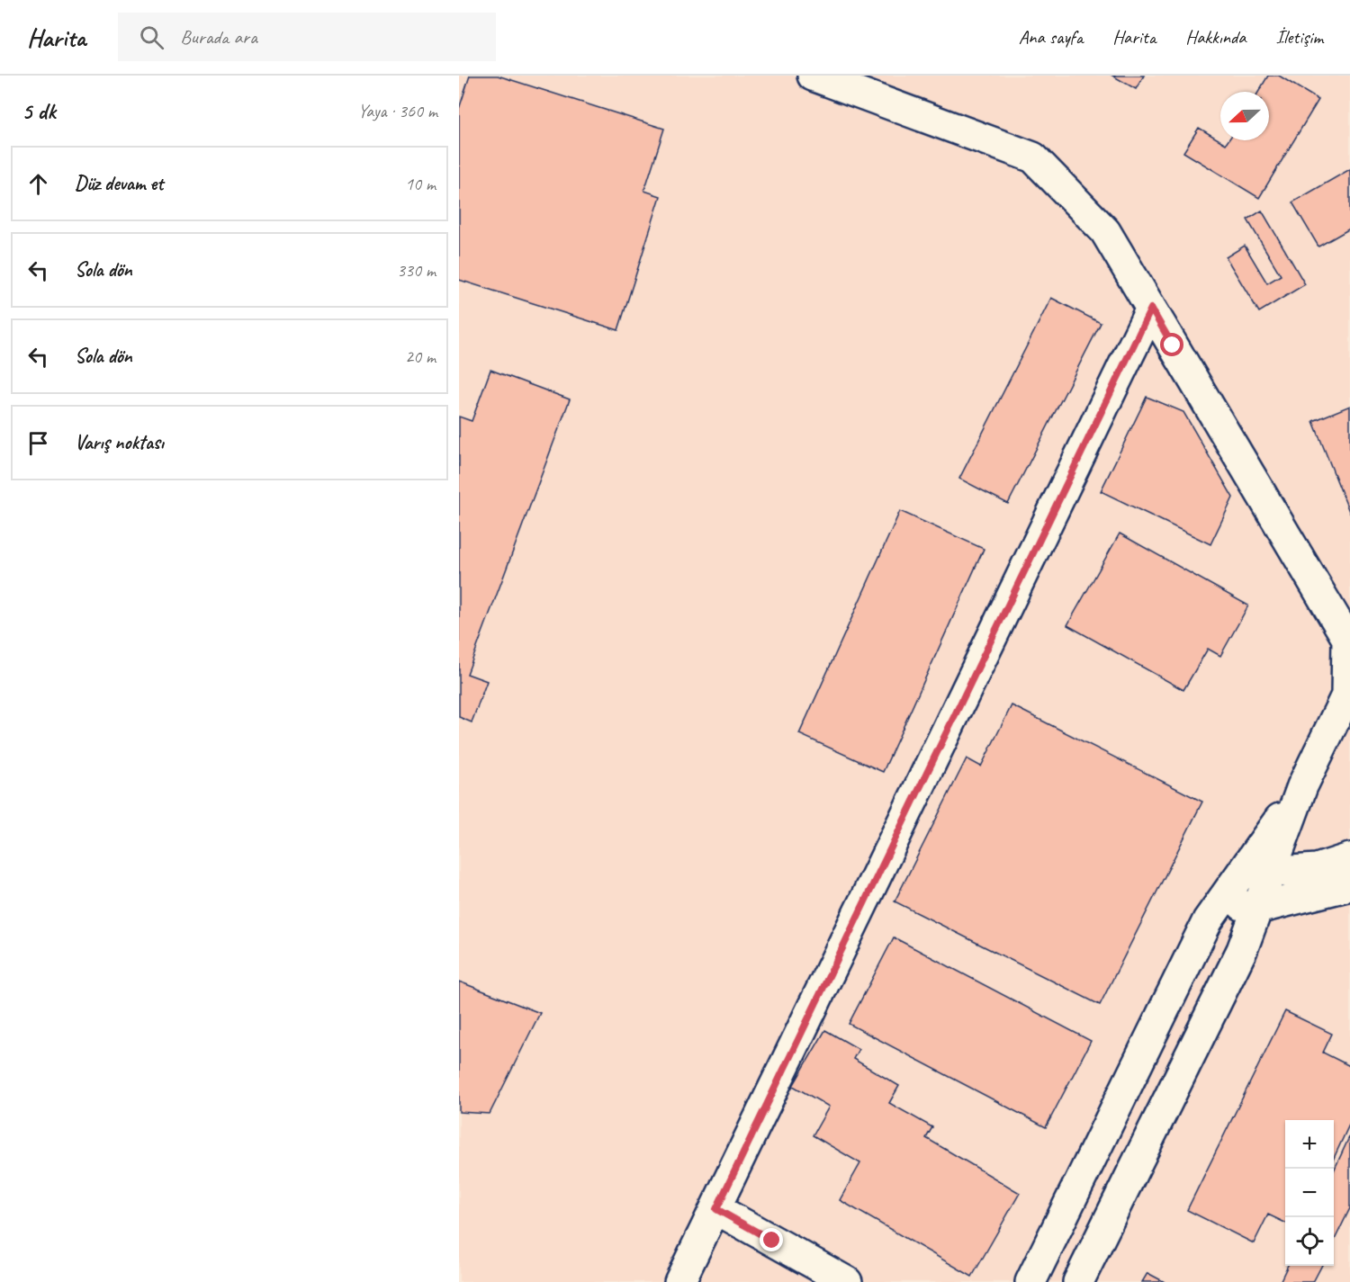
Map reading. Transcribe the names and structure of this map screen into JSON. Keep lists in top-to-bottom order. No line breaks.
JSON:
{"north":"left","page":{"header":"Harita","search":"Burada ara","nav":["Ana sayfa","Harita","Hakkında","İletişim"],"heading":["5 dk","Yaya · 360 m"],"list":[["Düz devam et","10 m"],["Sola dön","330 m"],["Sola dön","20 m"],"Varış noktası"],"map_buttons":["+","−"]}}
